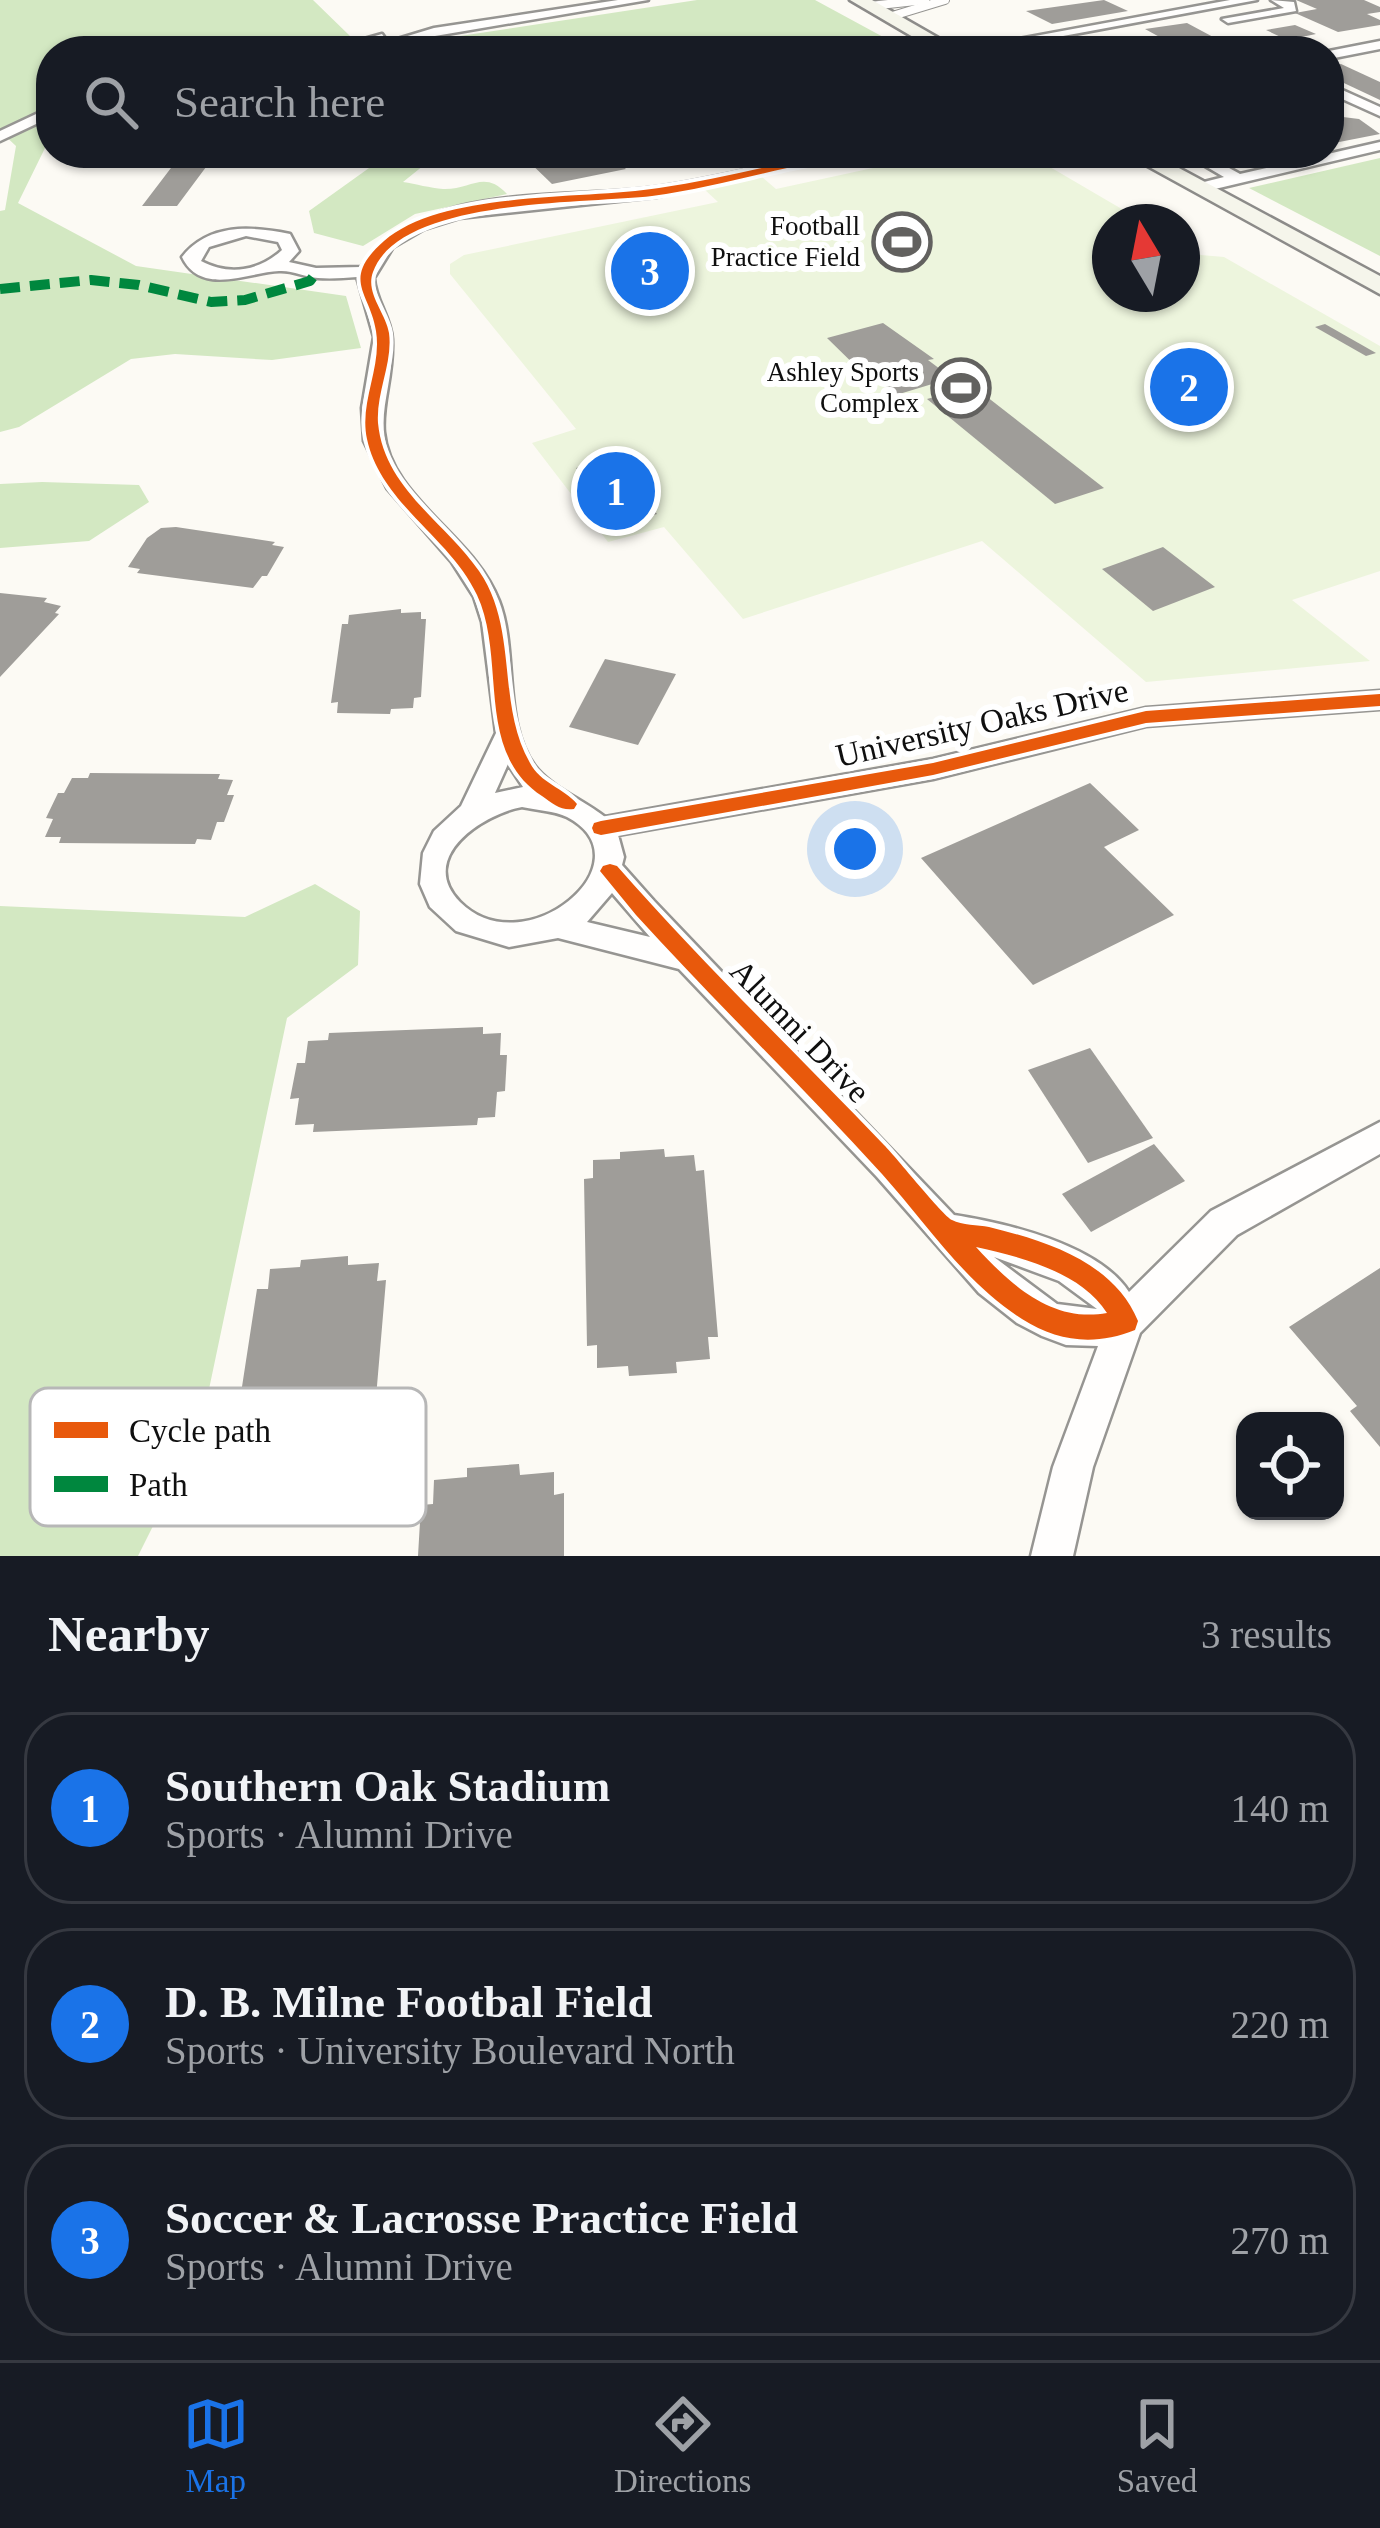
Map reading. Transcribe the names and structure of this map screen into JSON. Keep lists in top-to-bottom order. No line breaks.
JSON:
{"streets":{"street":["University Oaks Drive","Alumni Drive"]},"crossings":[["University Oaks Drive","Alumni Drive"]],"places":{"sports":["Football Practice Field","Ashley Sports Complex"]},"legend":["Cycle path","Path"],"north":"top","page":{"search":"Search here","pins":["3","2","1"],"heading":["Nearby","3 results"],"list":[{"mark":"1","name":"Southern Oak Stadium","note":"Sports · Alumni Drive","value":"140 m"},{"mark":"2","name":"D. B. Milne Footbal Field","note":"Sports · University Boulevard North","value":"220 m"},{"mark":"3","name":"Soccer & Lacrosse Practice Field","note":"Sports · Alumni Drive","value":"270 m"}],"nav":["Map","Directions","Saved"]}}
